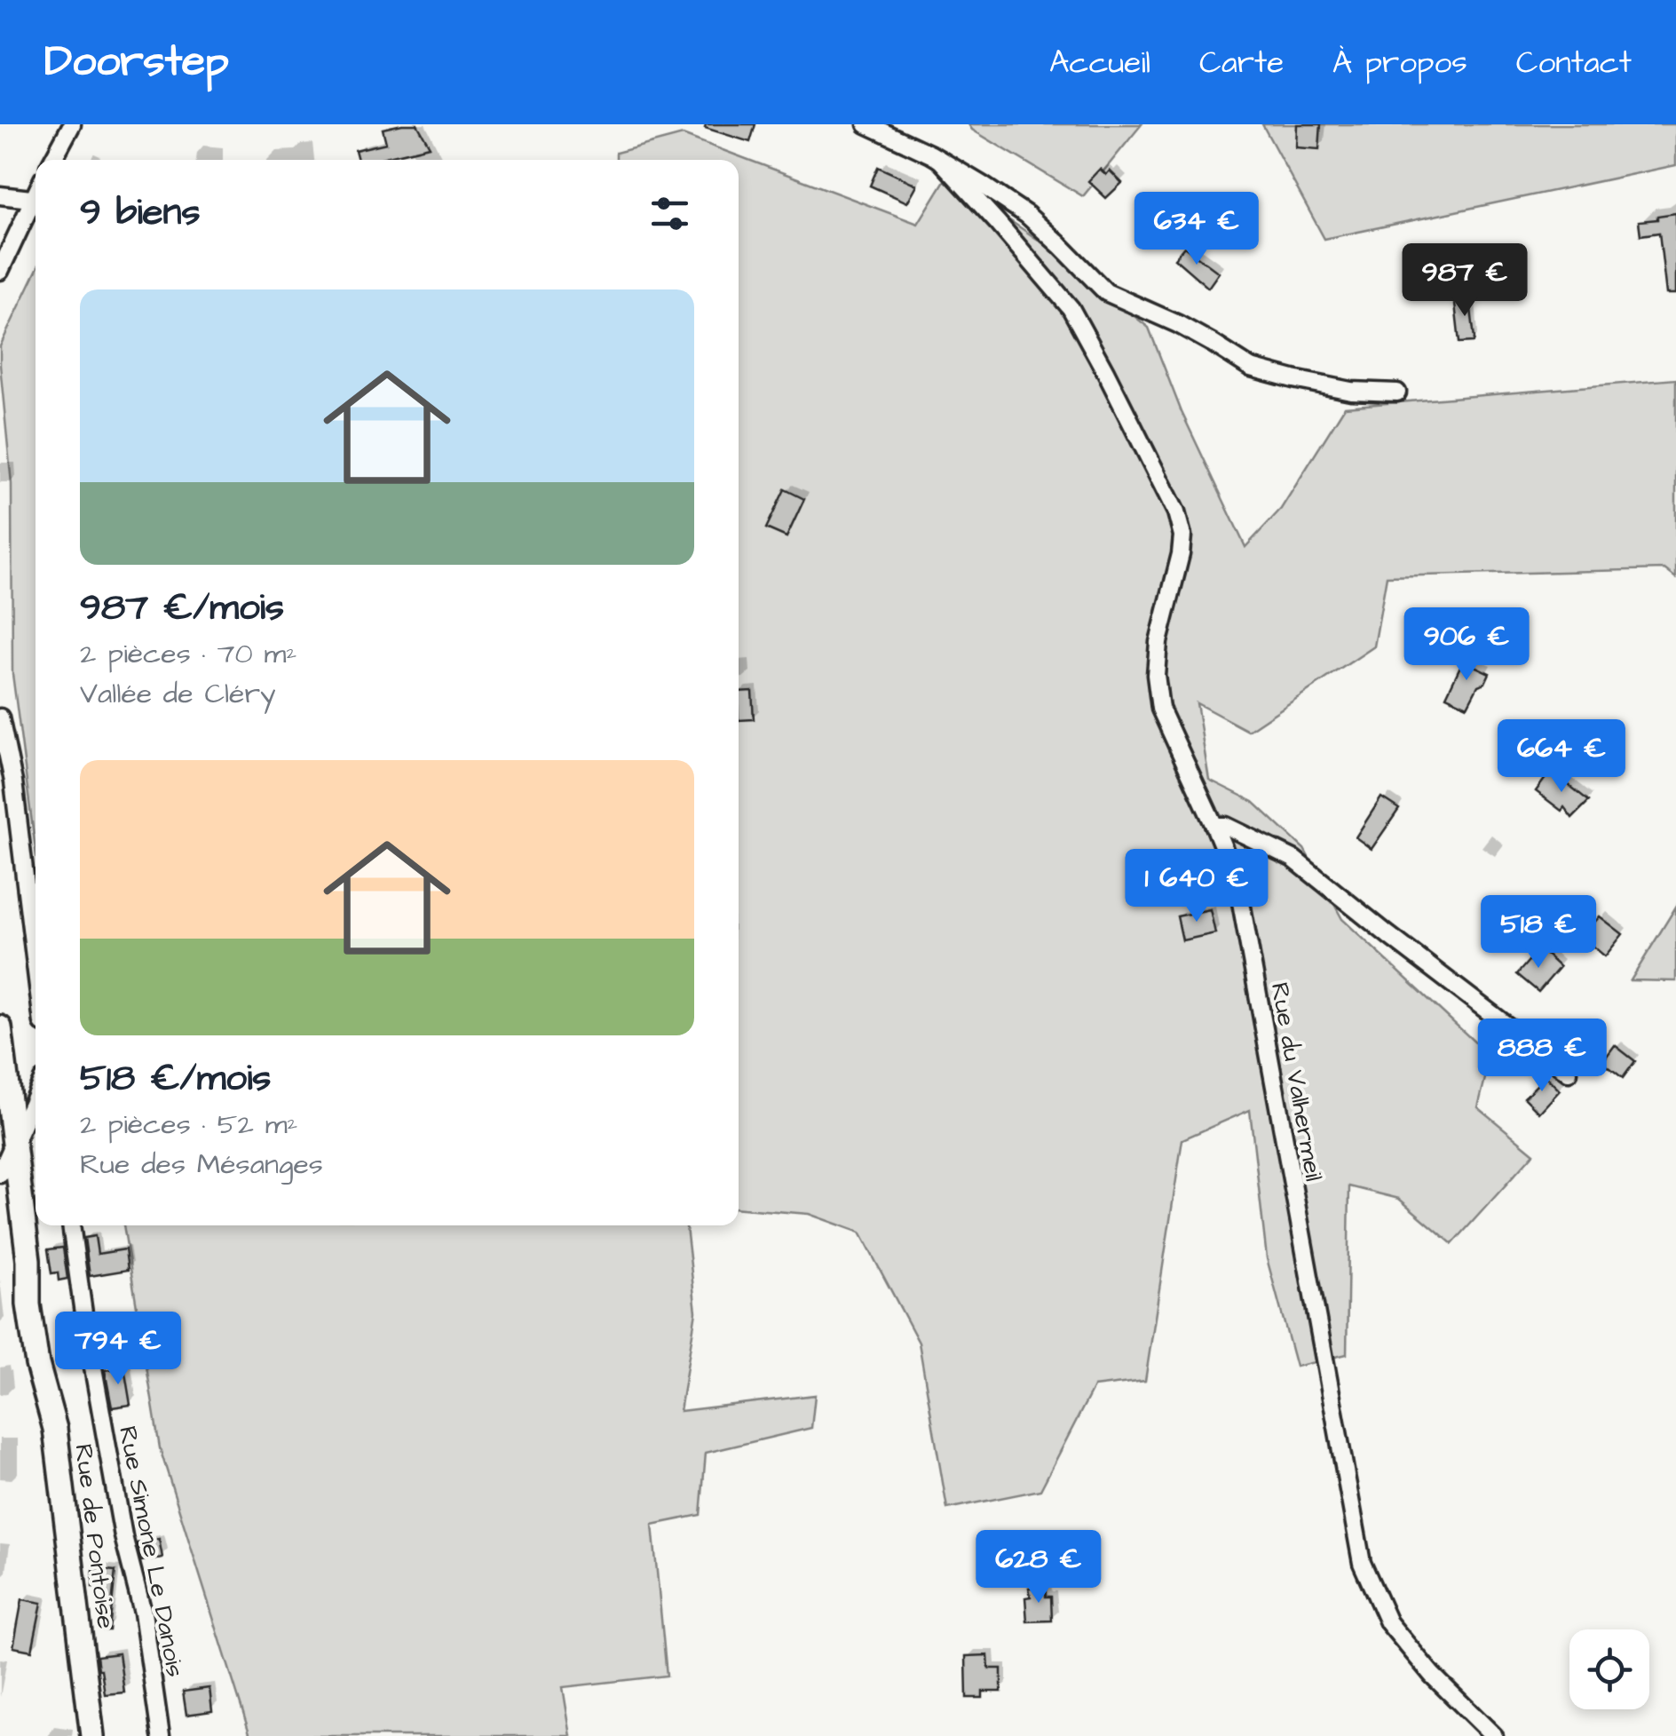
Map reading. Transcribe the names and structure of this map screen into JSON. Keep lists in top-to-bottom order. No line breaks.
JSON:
{"streets":{"main road":["Rue de Pontoise"],"street":["Rue du Valhermeil","Rue Simone Le Danois"]},"page":{"header":"Doorstep","nav":["Accueil","Carte","À propos","Contact"],"heading":"9 biens","price":["634 €","987 €","906 €","664 €","1 640 €","518 €","888 €","794 €","628 €"],"list":[{"name":"987 €/mois","note":"2 pièces · 70 m² · Vallée de Cléry"},{"name":"518 €/mois","note":"2 pièces · 52 m² · Rue des Mésanges"}]}}
